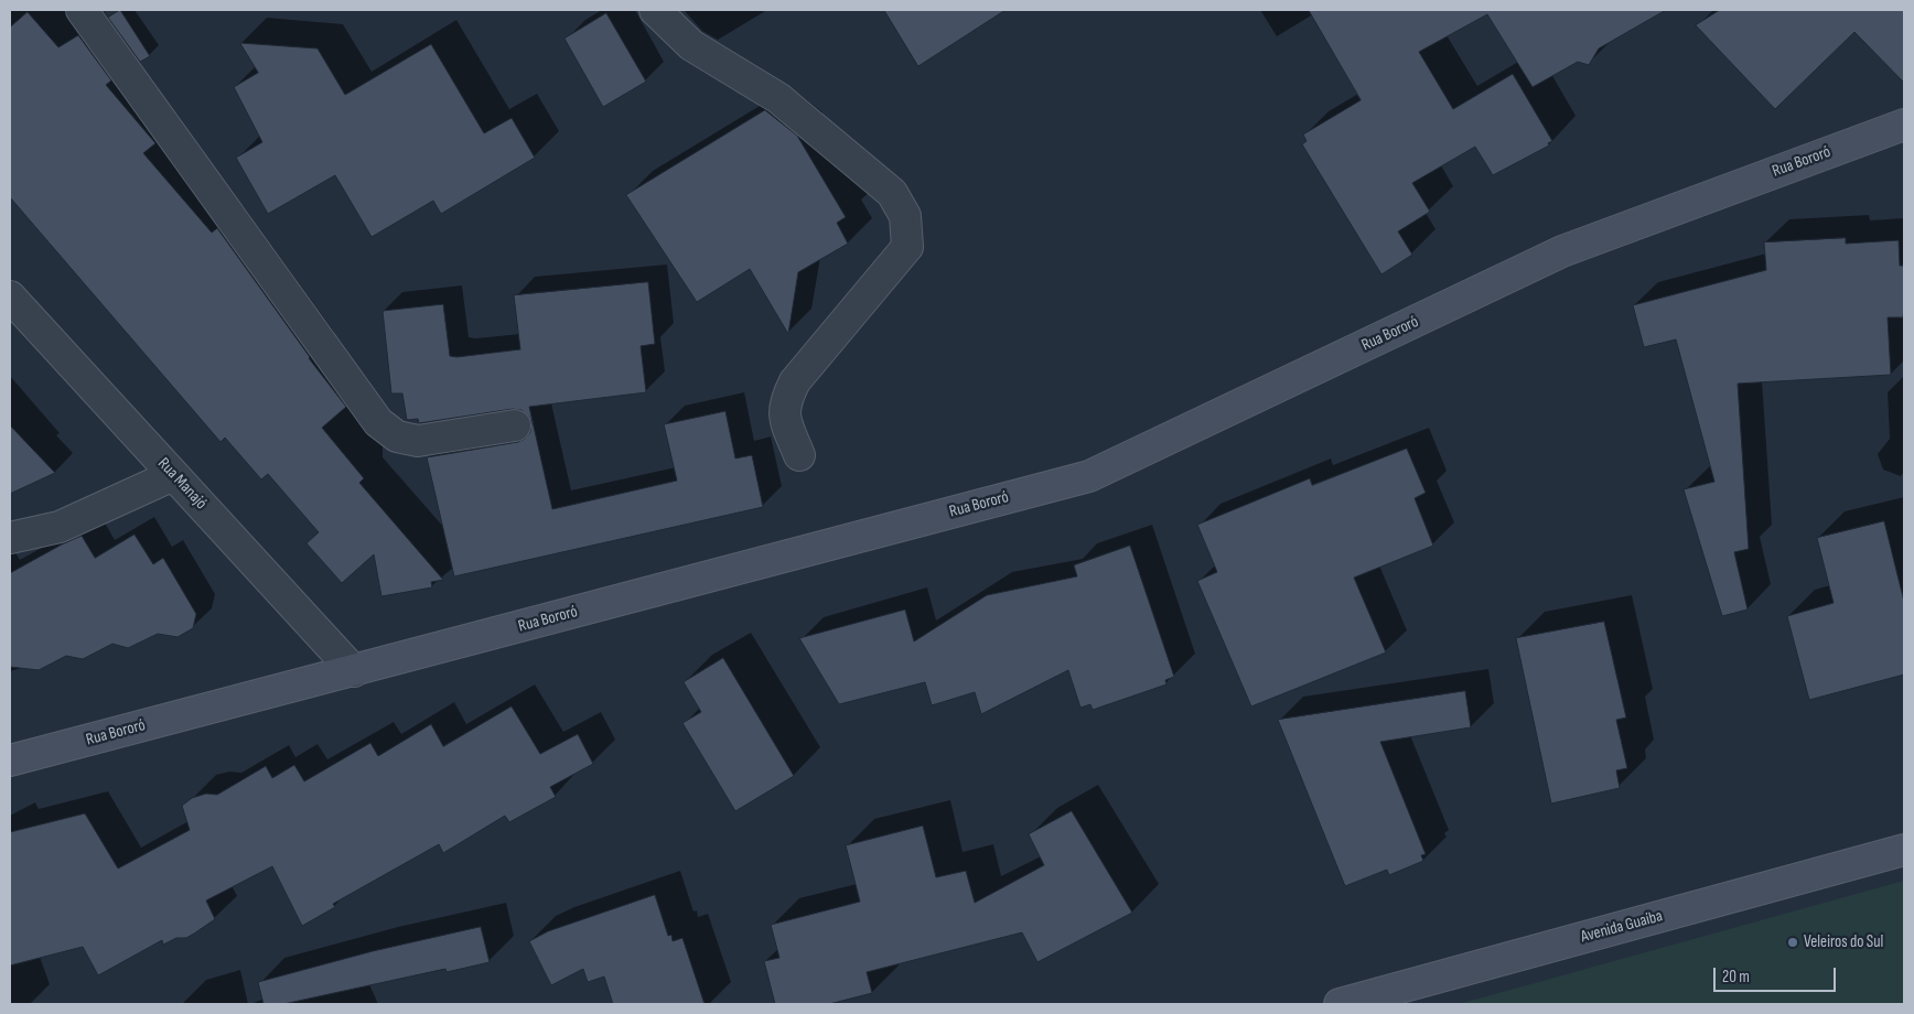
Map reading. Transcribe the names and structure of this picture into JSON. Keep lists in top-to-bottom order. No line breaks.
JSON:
{"streets":{"street":["Rua Bororó","Rua Manajó","Avenida Guaíba"]},"crossings":[["Rua Bororó","Rua Manajó"]],"places":["Veleiros do Sul"],"scale_bar":"20 m"}
